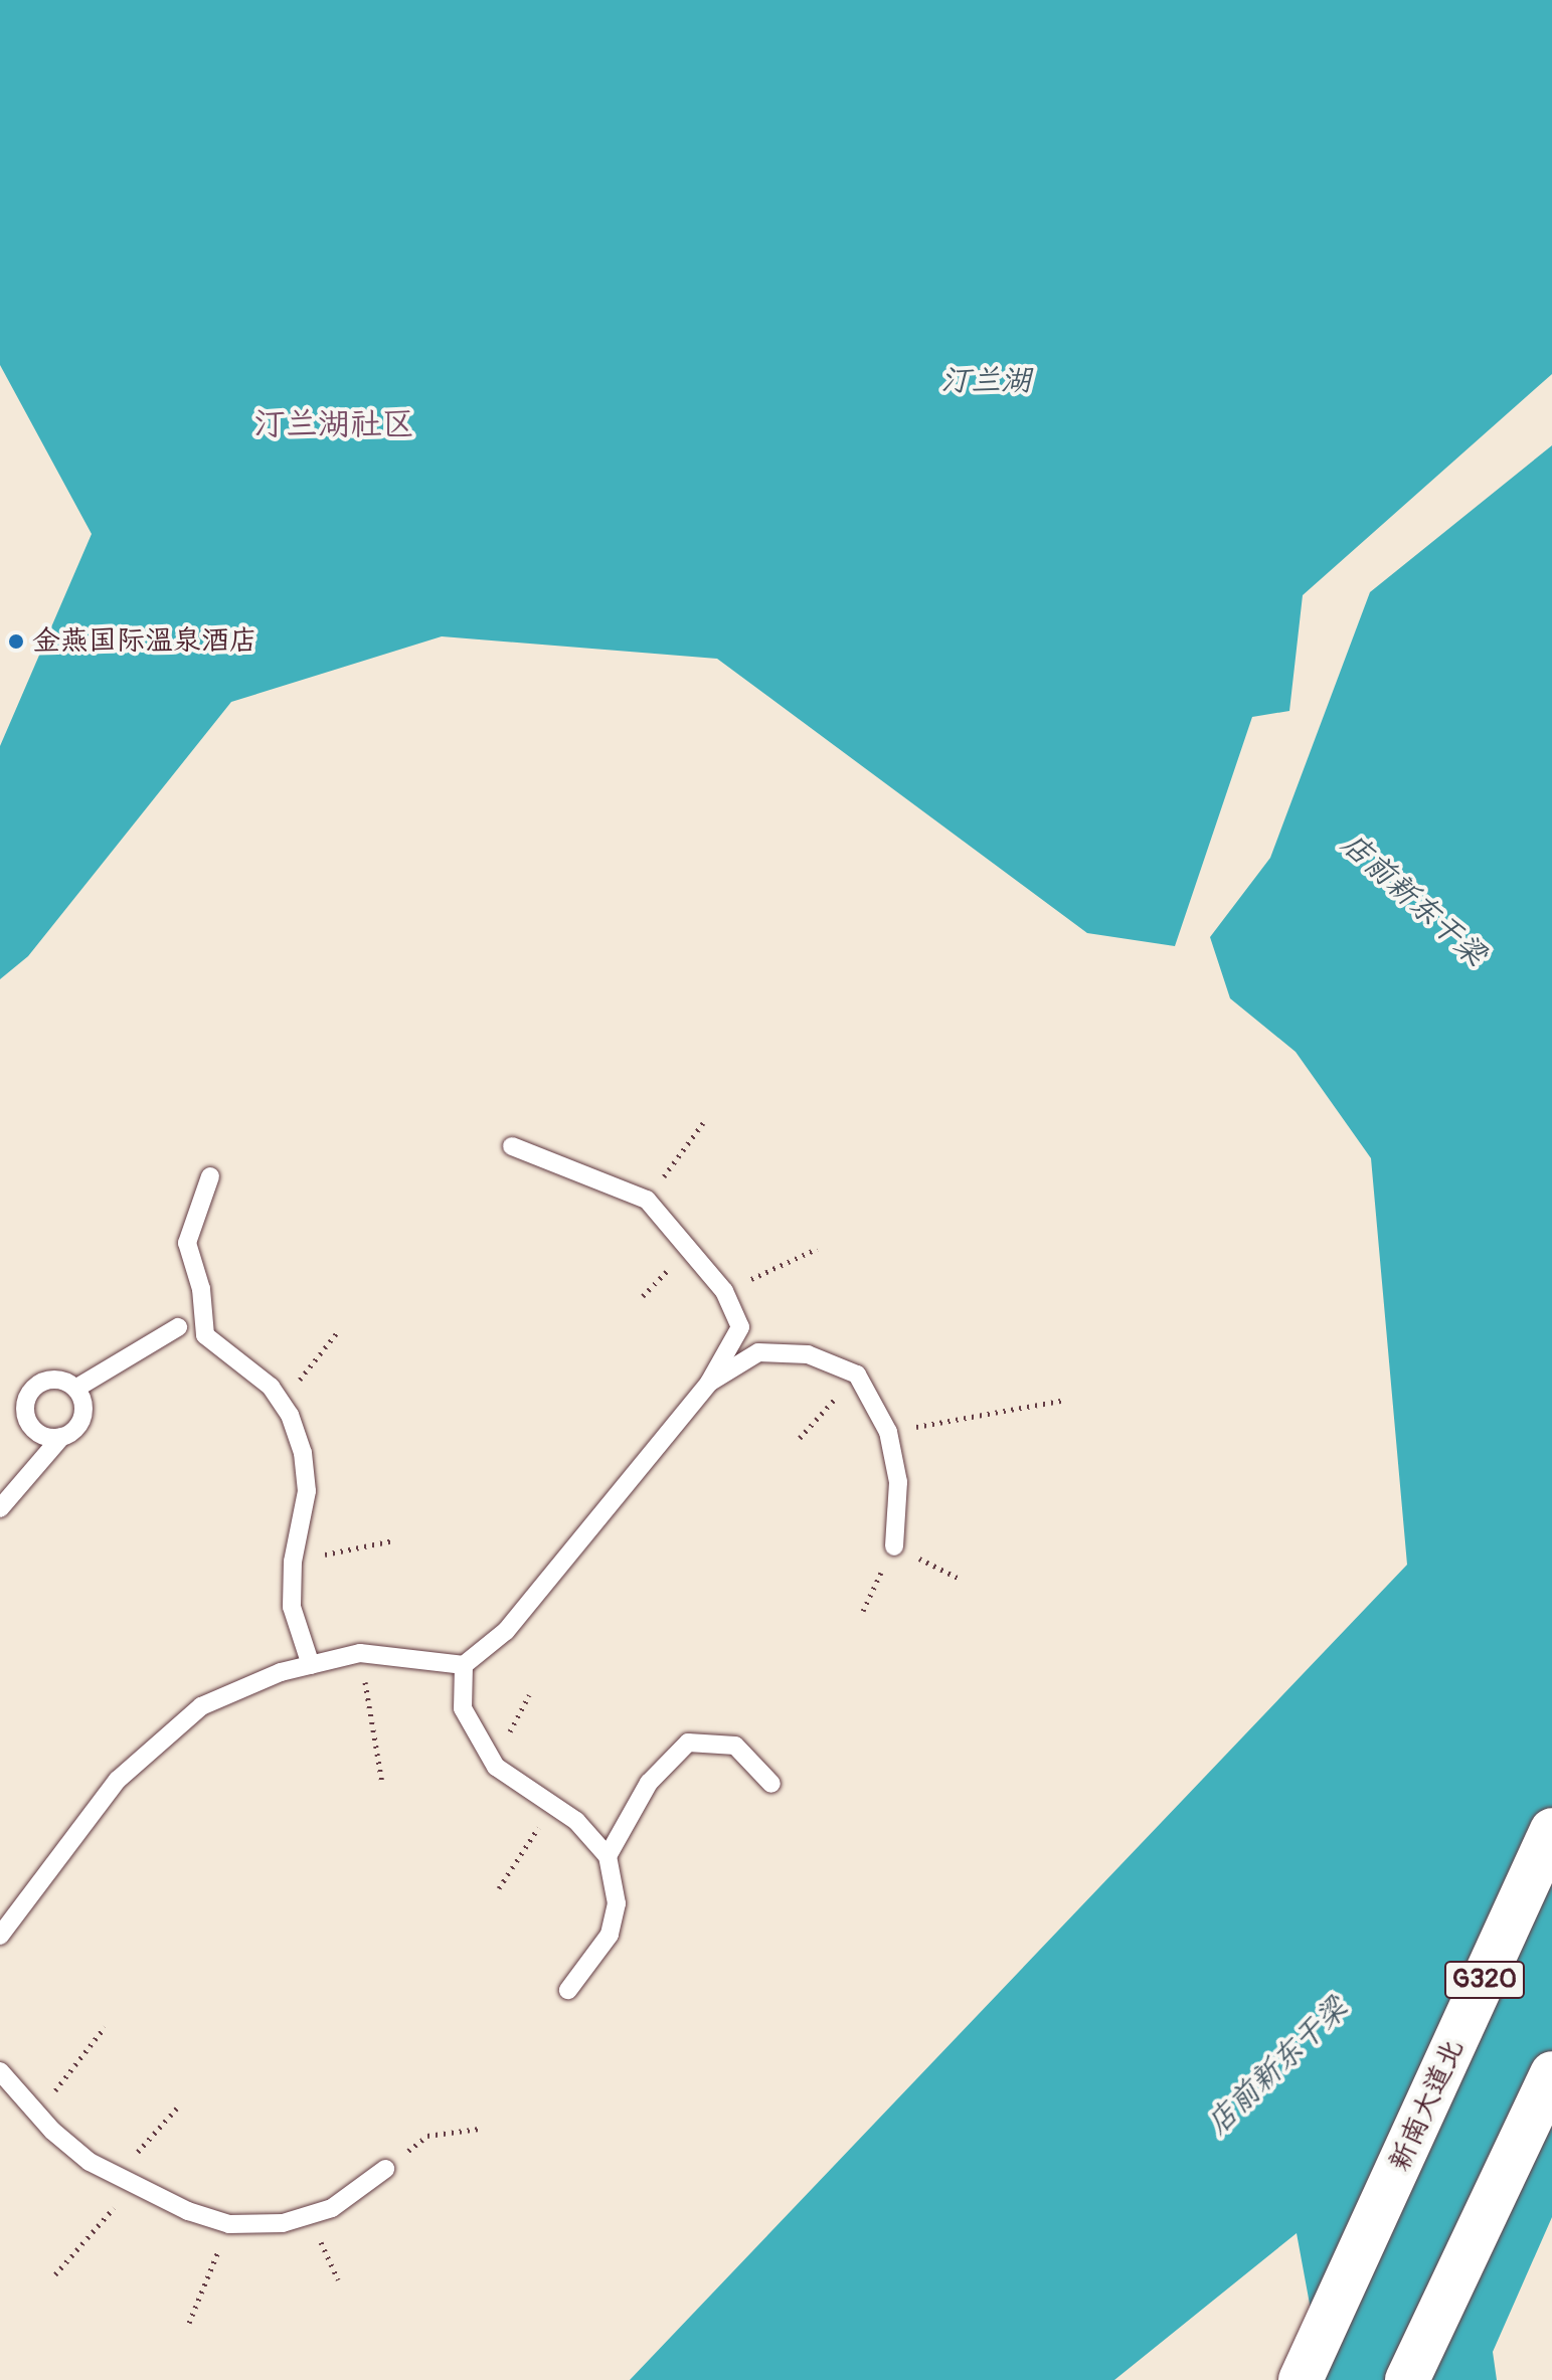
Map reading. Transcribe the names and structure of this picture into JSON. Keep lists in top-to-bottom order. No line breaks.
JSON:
{"streets":{"highway":["G320","新南大道北"]},"districts":["汀兰湖社区"],"water":["汀兰湖","店前新东干梁"],"places":["金燕国际温泉酒店"]}
